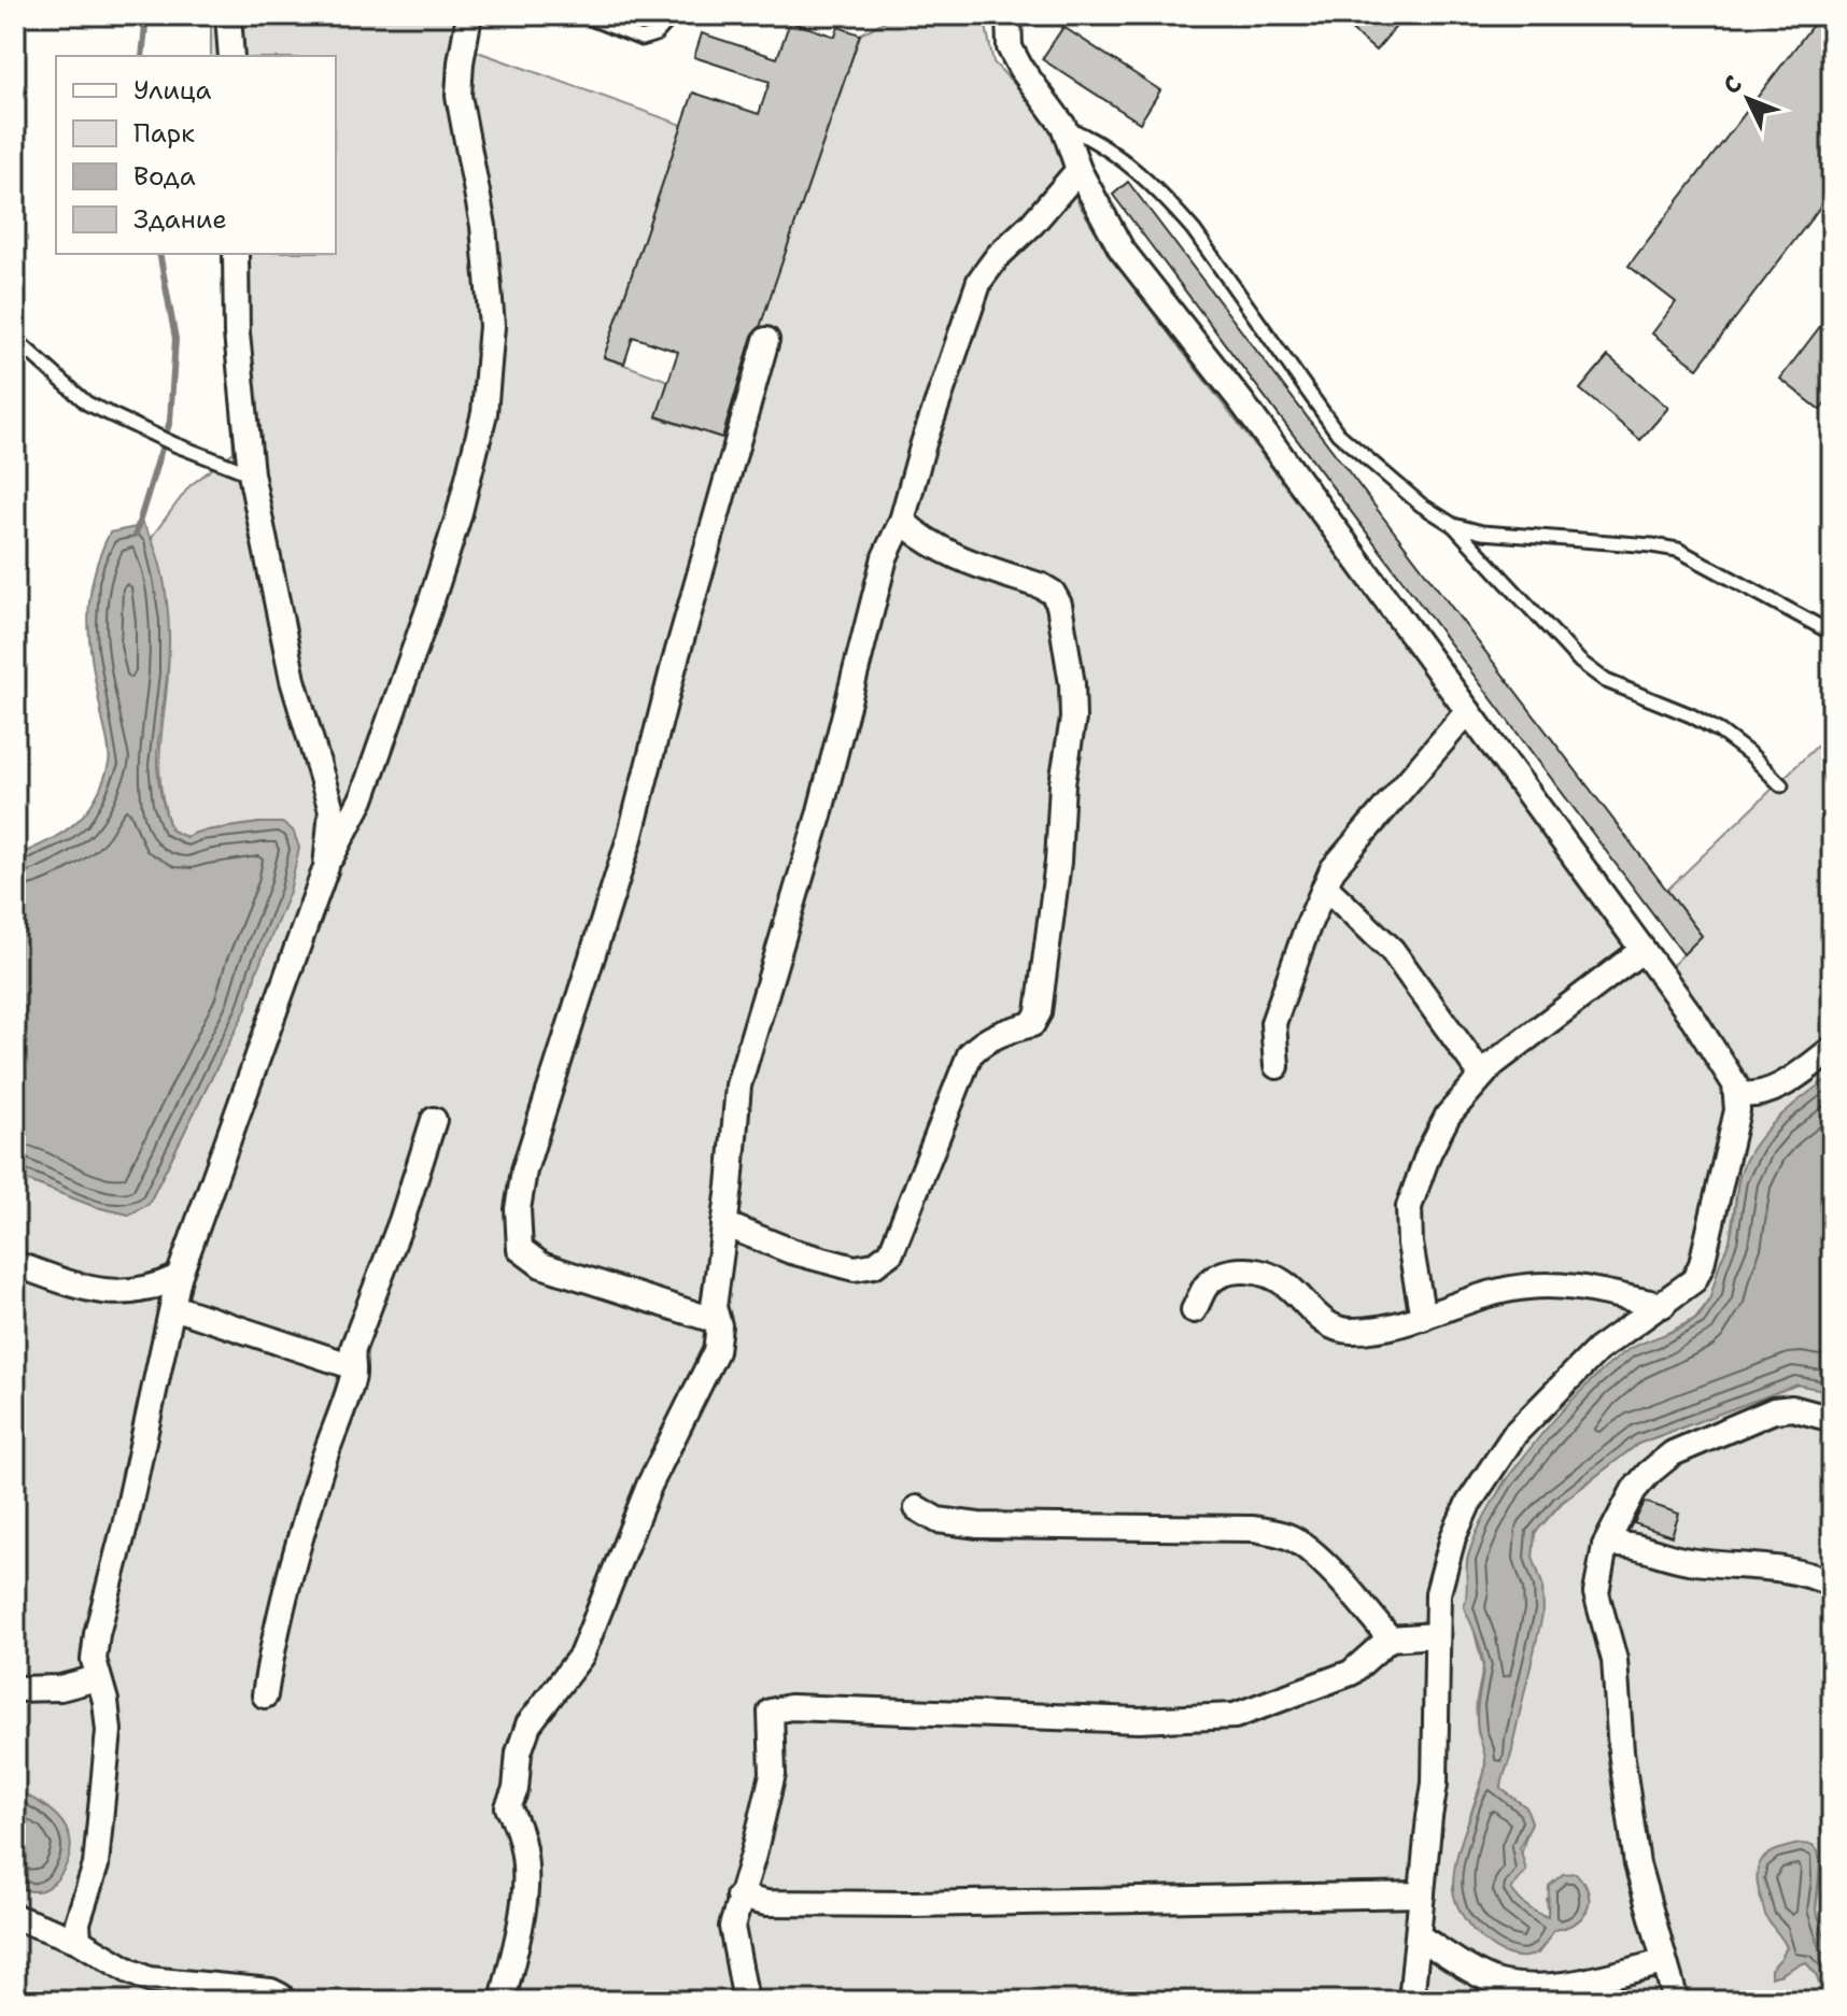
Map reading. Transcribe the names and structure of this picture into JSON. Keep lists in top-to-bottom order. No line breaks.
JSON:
{"legend":["Улица","Парк","Вода","Здание"],"north":"top left"}
